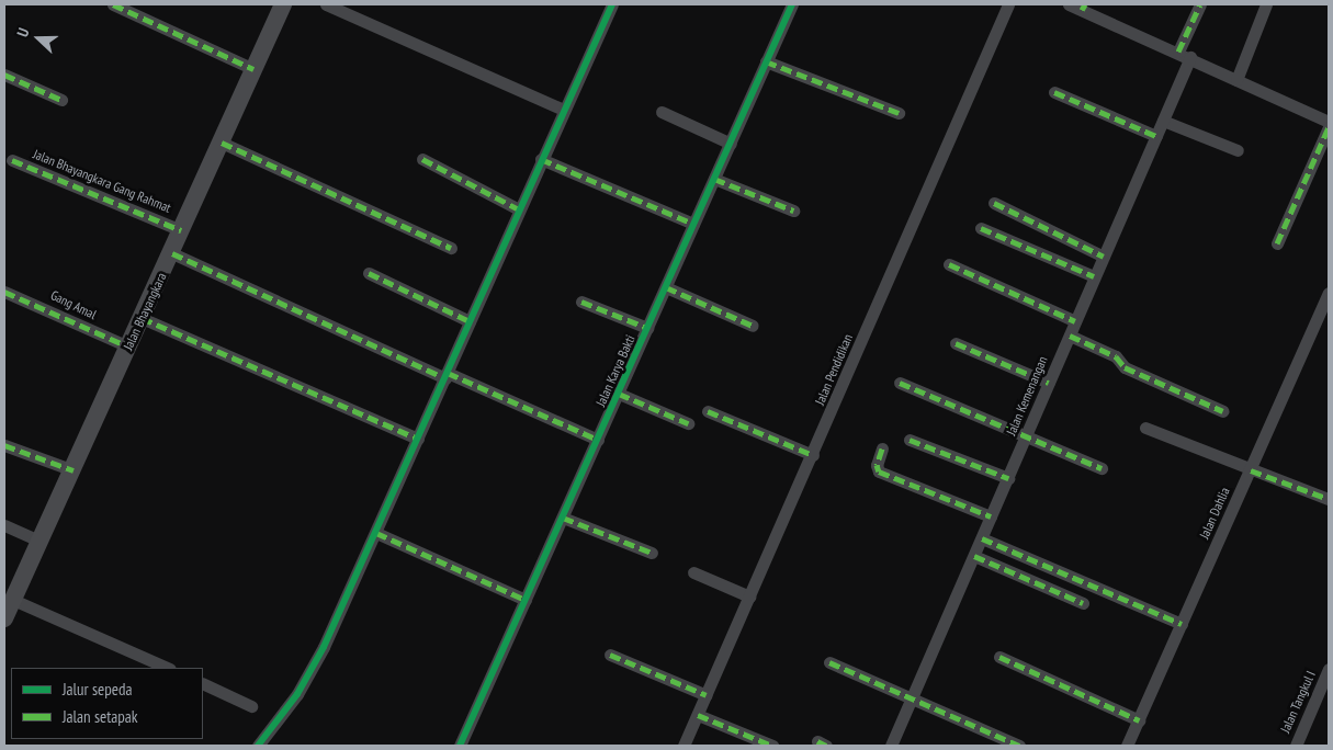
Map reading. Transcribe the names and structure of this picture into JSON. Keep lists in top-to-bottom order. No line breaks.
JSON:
{"streets":{"main road":["Jalan Bhayangkara"],"street":["Jalan Bhayangkara Gang Rahmat","Gang Amal","Jalan Pendidikan","Jalan Karya Bakti","Jalan Kemenangan","Jalan Dahlia","Jalan Tangkul I"]},"crossings":[["Jalan Bhayangkara Gang Rahmat","Jalan Bhayangkara"],["Gang Amal","Jalan Bhayangkara"]],"legend":["Jalur sepeda","Jalan setapak"],"north":"left"}
